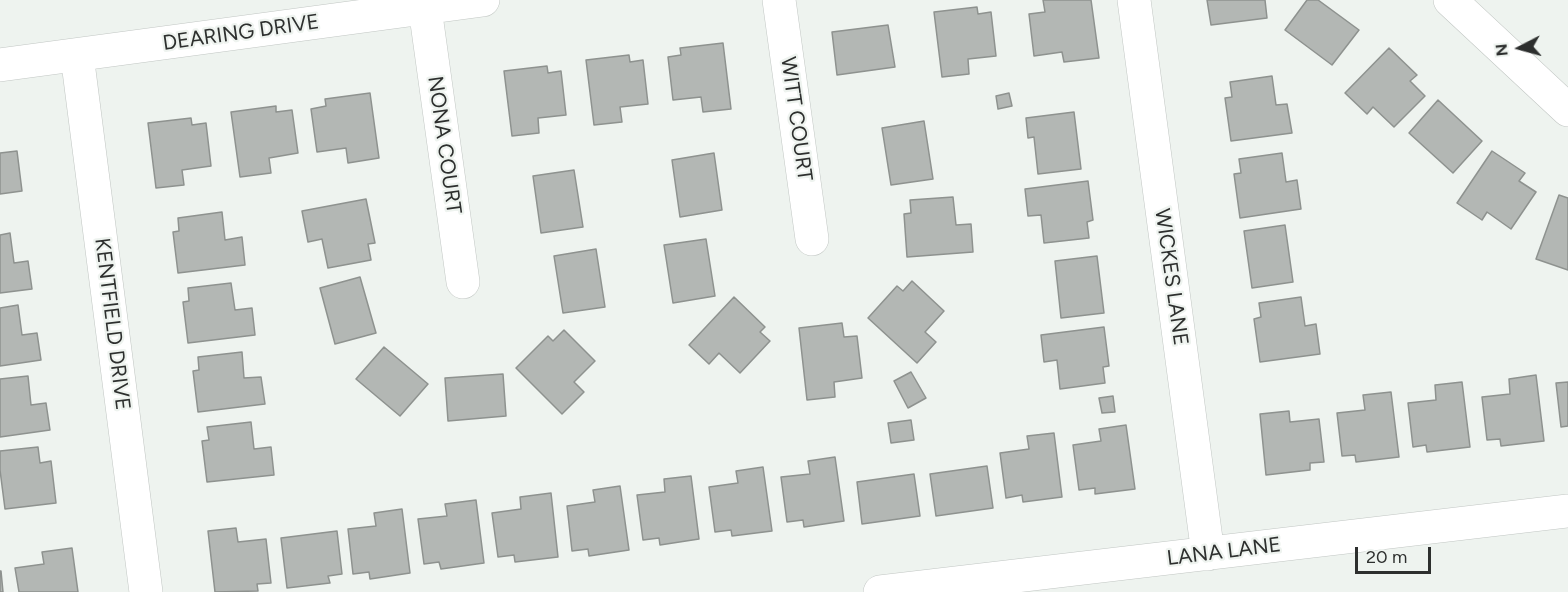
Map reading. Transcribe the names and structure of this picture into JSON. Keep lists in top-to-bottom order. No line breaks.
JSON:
{"streets":{"street":["DEARING DRIVE","WITT COURT","NONA COURT","WICKES LANE","KENTFIELD DRIVE","LANA LANE"]},"crossings":[["DEARING DRIVE","NONA COURT"],["DEARING DRIVE","KENTFIELD DRIVE"],["WICKES LANE","LANA LANE"]],"scale_bar":"20 m","north":"left"}
